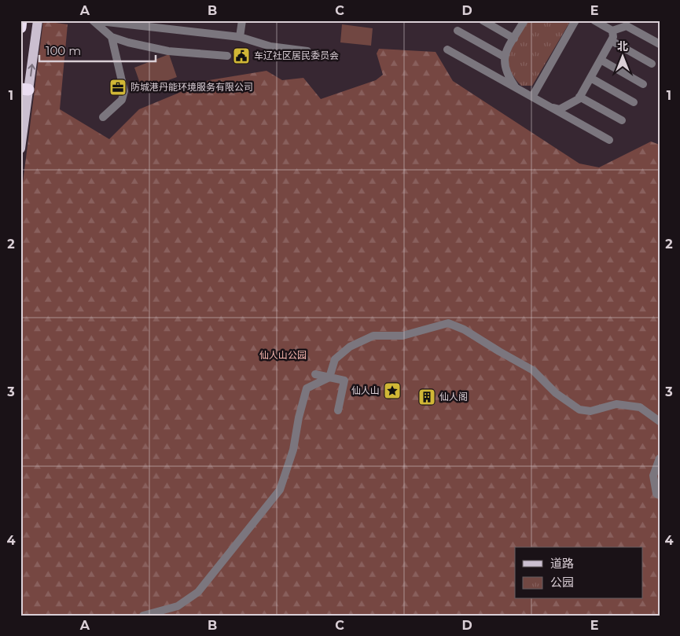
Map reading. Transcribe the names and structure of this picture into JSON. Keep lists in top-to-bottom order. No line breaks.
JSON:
{"parks":["仙人山公园"],"places":{"public building":["车辽社区居民委员会"],"office":["防城港丹能环境服务有限公司"],"place":["仙人山"],"building":["仙人阁"]},"legend":["道路","公园"],"scale_bar":"100 m","north":"top","grid":{"columns":["A","B","C","D","E"],"rows":["1","2","3","4"]}}
